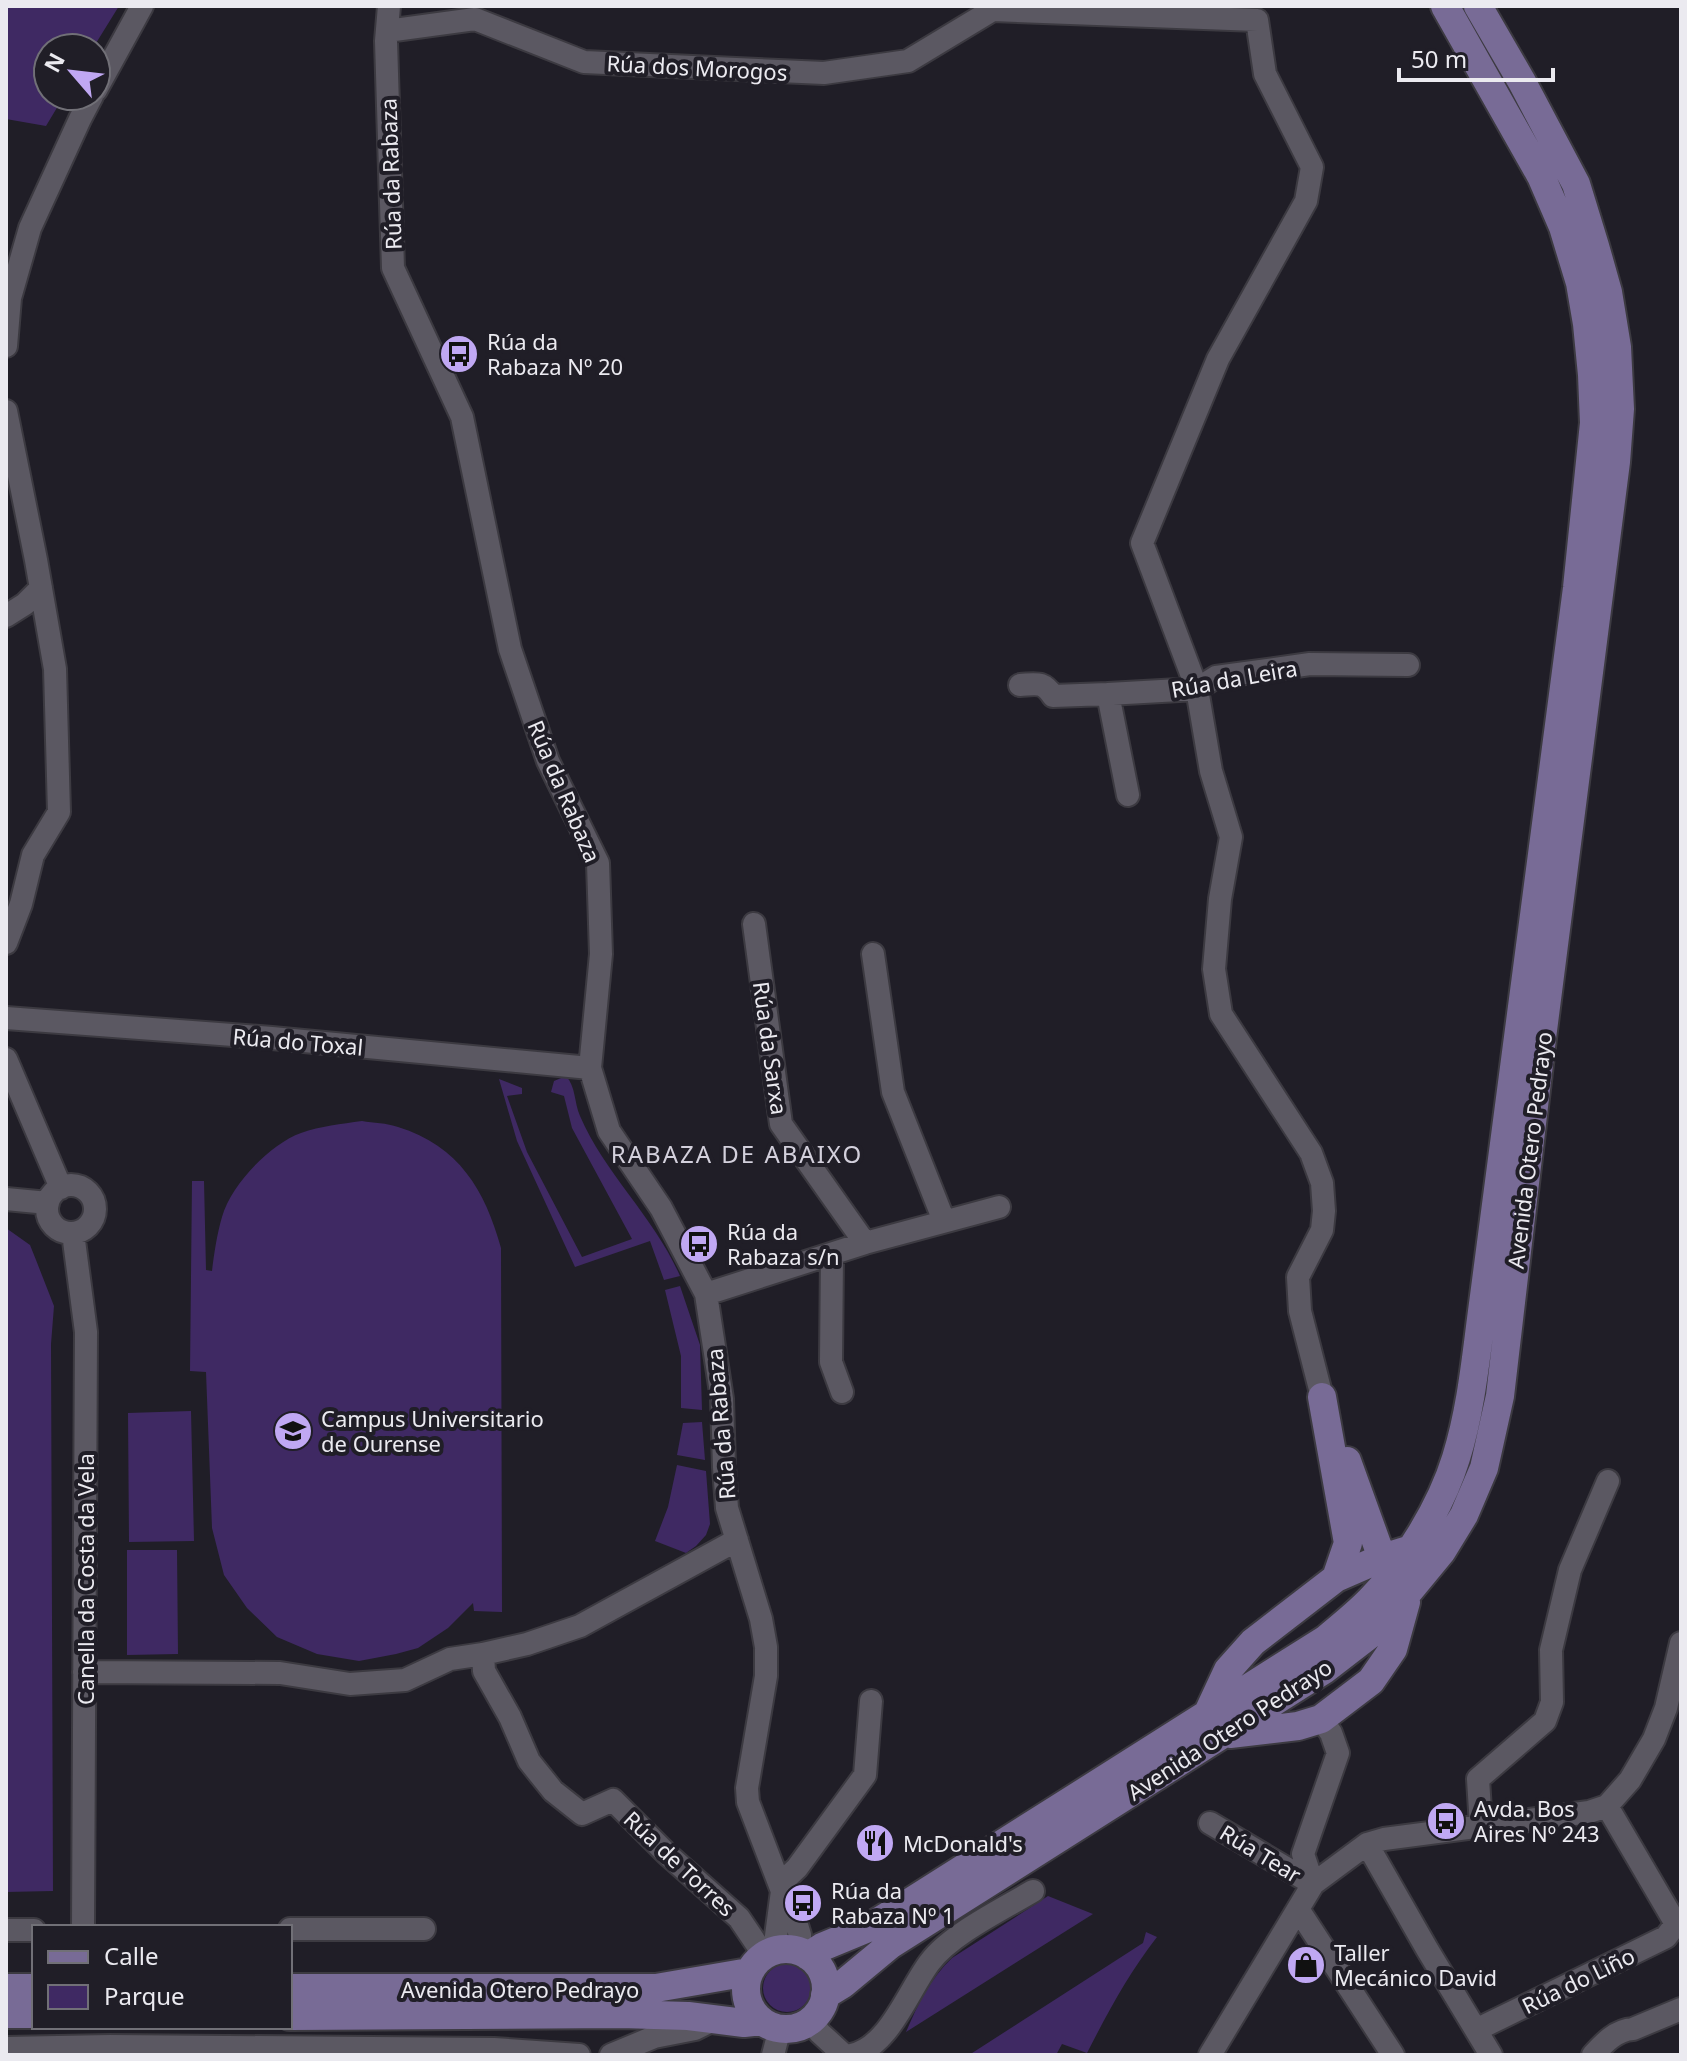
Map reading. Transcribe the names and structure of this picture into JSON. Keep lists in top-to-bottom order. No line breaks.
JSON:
{"streets":{"main road":["Avenida Otero Pedrayo"],"street":["Rúa dos Morogos","Rúa da Rabaza","Rúa da Leira","Rúa do Toxal","Rúa da Sarxa","Canella da Costa da Vela","Rúa Tear","Rúa de Torres","Rúa do Liño"]},"crossings":[["Rúa dos Morogos","Rúa da Rabaza"],["Rúa da Rabaza","Rúa do Toxal"],["Avenida Otero Pedrayo","Rúa de Torres"]],"districts":["RABAZA DE ABAIXO"],"places":{"bus stop":["Rúa da Rabaza Nº 20","Rúa da Rabaza s/n","Avda. Bos Aires Nº 243","Rúa da Rabaza Nº 1"],"school or university":["Campus Universitario de Ourense"],"restaurant":["McDonald's"],"shop":["Taller Mecánico David"]},"legend":["Calle","Parque"],"scale_bar":"50 m","north":"top left"}
